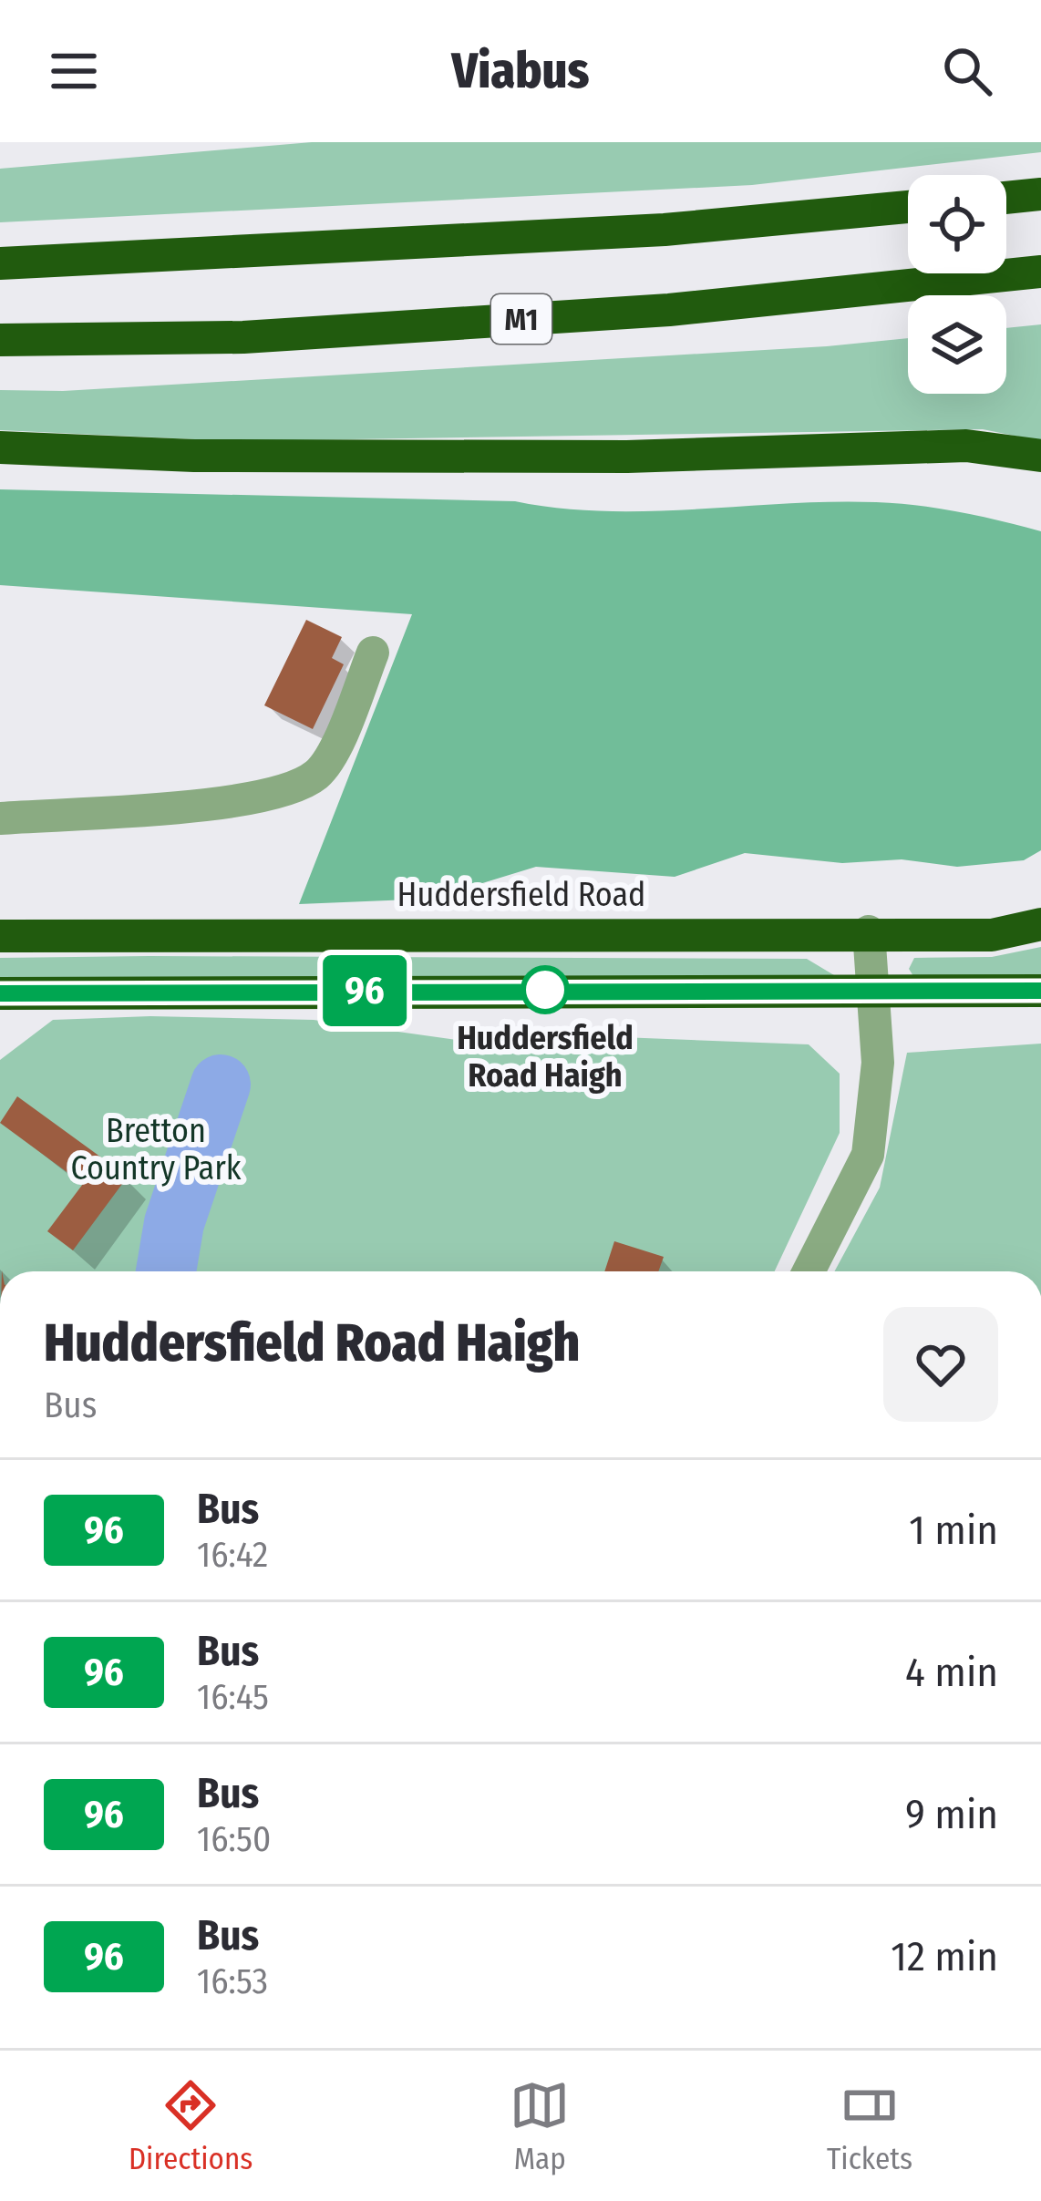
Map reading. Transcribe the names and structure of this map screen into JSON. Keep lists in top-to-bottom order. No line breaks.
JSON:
{"streets":{"highway":["M1","Huddersfield Road"]},"parks":["Bretton Country Park"],"places":["Huddersfield Road Haigh"],"lines":["bus line 96"],"page":{"header":"Viabus","on_map":"96","heading":["Huddersfield Road Haigh","Bus"],"list":[{"mark":"96","name":"Bus","note":"16:42","value":"1 min"},{"mark":"96","name":"Bus","note":"16:45","value":"4 min"},{"mark":"96","name":"Bus","note":"16:50","value":"9 min"},{"mark":"96","name":"Bus","note":"16:53","value":"12 min"}],"tabs":["Directions","Map","Tickets"]}}
